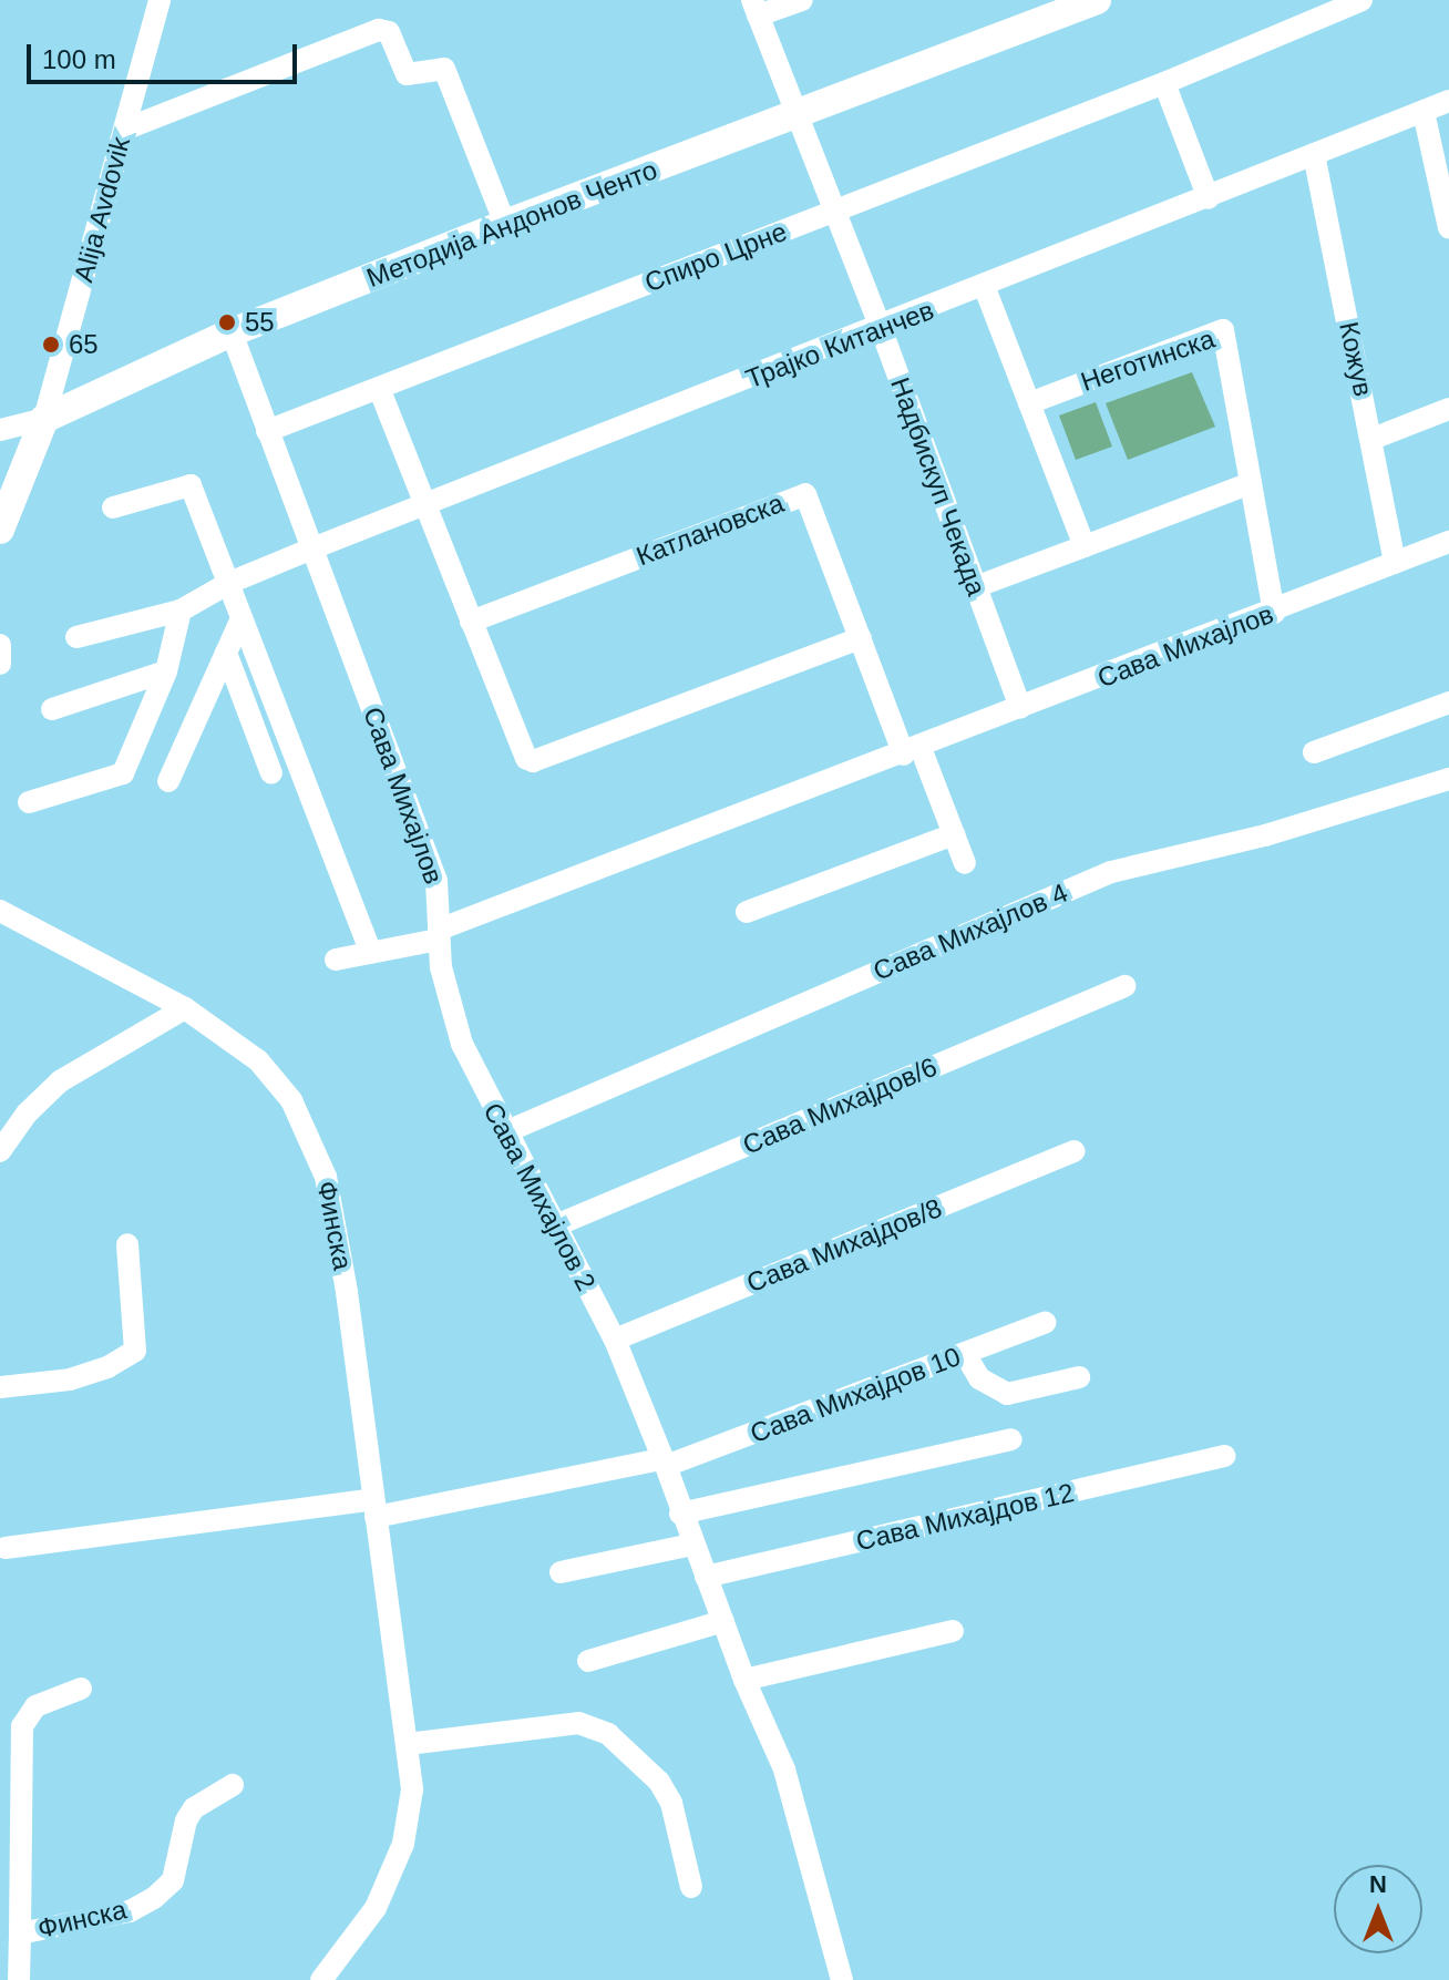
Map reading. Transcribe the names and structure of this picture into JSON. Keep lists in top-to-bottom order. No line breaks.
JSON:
{"streets":{"main road":["Методија Андонов Ченто"],"street":["Alija Avdovik","Спиро Црне","Трајко Китанчев","Кожув","Неготинска","Надбискуп Чекада","Катлановска","Сава Михајлов","Сава Михајлов 4","Сава Михајдов/6","Сава Михајлов 2","Финска","Сава Михајдов/8","Сава Михајдов 10","Сава Михајдов 12"]},"crossings":[["Alija Avdovik","Методија Андонов Ченто"],["Методија Андонов Ченто","Надбискуп Чекада"],["Методија Андонов Ченто","Сава Михајлов"],["Спиро Црне","Надбискуп Чекада"],["Спиро Црне","Сава Михајлов"],["Трајко Китанчев","Кожув"],["Трајко Китанчев","Надбискуп Чекада"],["Трајко Китанчев","Сава Михајлов"],["Кожув","Сава Михајлов"],["Неготинска","Сава Михајлов"],["Надбискуп Чекада","Сава Михајлов"],["Катлановска","Сава Михајлов"],["Сава Михајлов","Сава Михајлов 2"],["Сава Михајлов 4","Сава Михајлов 2"],["Сава Михајдов/6","Сава Михајлов 2"],["Сава Михајлов 2","Сава Михајдов/8"],["Сава Михајлов 2","Сава Михајдов 10"],["Сава Михајлов 2","Сава Михајдов 12"]],"places":["55","65"],"scale_bar":"100 m","north":"top"}
